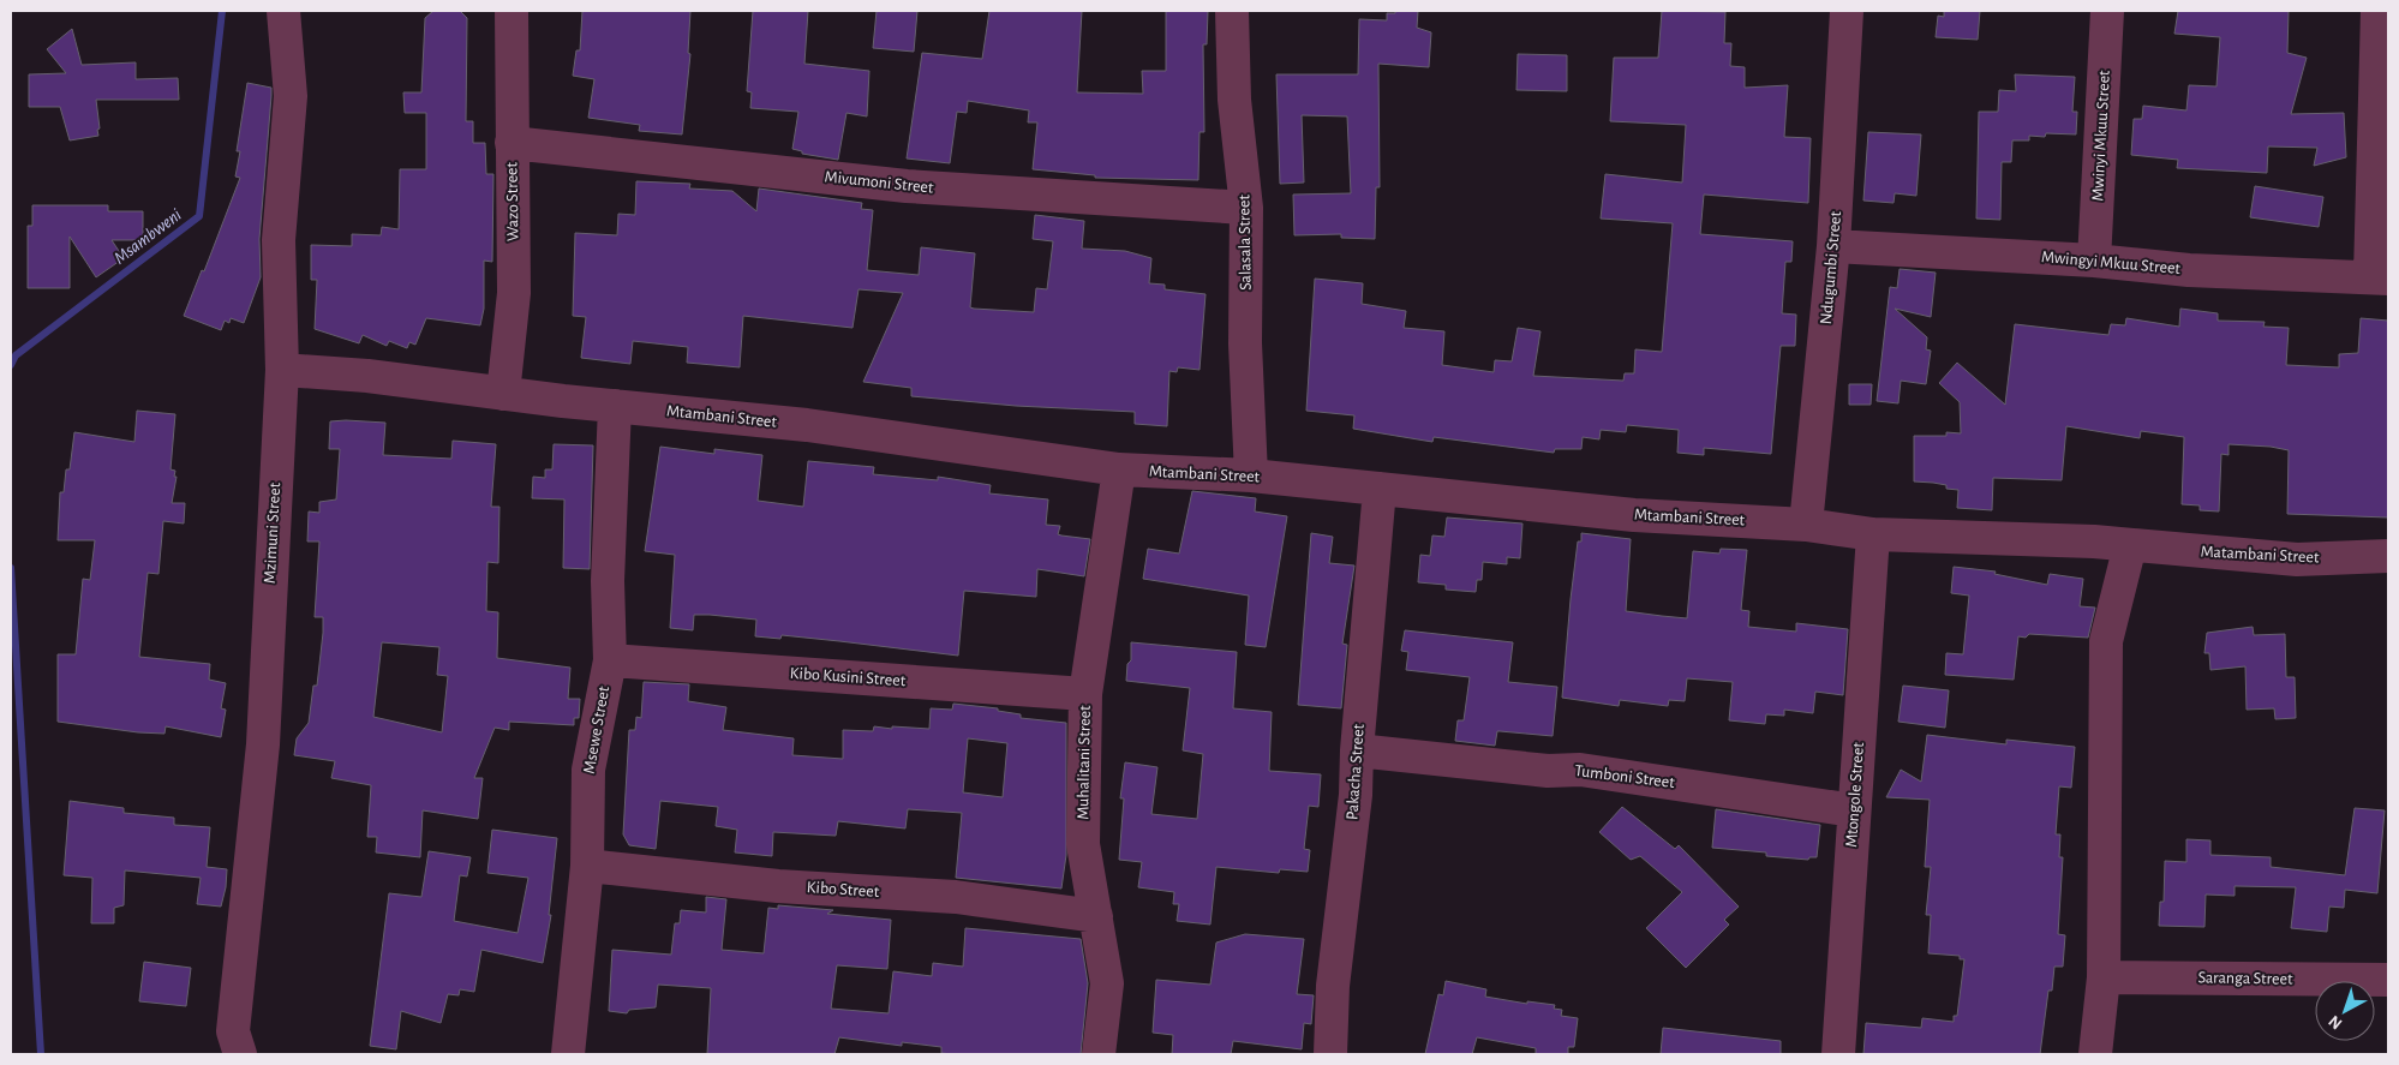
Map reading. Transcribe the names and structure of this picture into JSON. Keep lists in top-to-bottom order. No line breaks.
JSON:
{"streets":{"street":["Mwinyi Mkuu Street","Mivumoni Street","Wazo Street","Salasala Street","Mwingyi Mkuu Street","Ndugumbi Street","Mtambani Street","Mzimuni Street","Matambani Street","Kibo Kusini Street","Msewe Street","Muhalitani Street","Pakacha Street","Tumboni Street","Mtongole Street","Kibo Street","Saranga Street"]},"crossings":[["Mwinyi Mkuu Street","Mwingyi Mkuu Street"],["Mivumoni Street","Wazo Street"],["Mivumoni Street","Salasala Street"],["Wazo Street","Mtambani Street"],["Salasala Street","Mtambani Street"],["Mwingyi Mkuu Street","Ndugumbi Street"],["Ndugumbi Street","Mtambani Street"],["Mtambani Street","Mzimuni Street"],["Mtambani Street","Matambani Street"],["Mtambani Street","Msewe Street"],["Mtambani Street","Muhalitani Street"],["Mtambani Street","Pakacha Street"],["Mtambani Street","Mtongole Street"],["Kibo Kusini Street","Msewe Street"],["Kibo Kusini Street","Muhalitani Street"],["Msewe Street","Kibo Street"],["Muhalitani Street","Kibo Street"],["Pakacha Street","Tumboni Street"],["Tumboni Street","Mtongole Street"]],"water":["Msambweni"],"north":"bottom left"}
